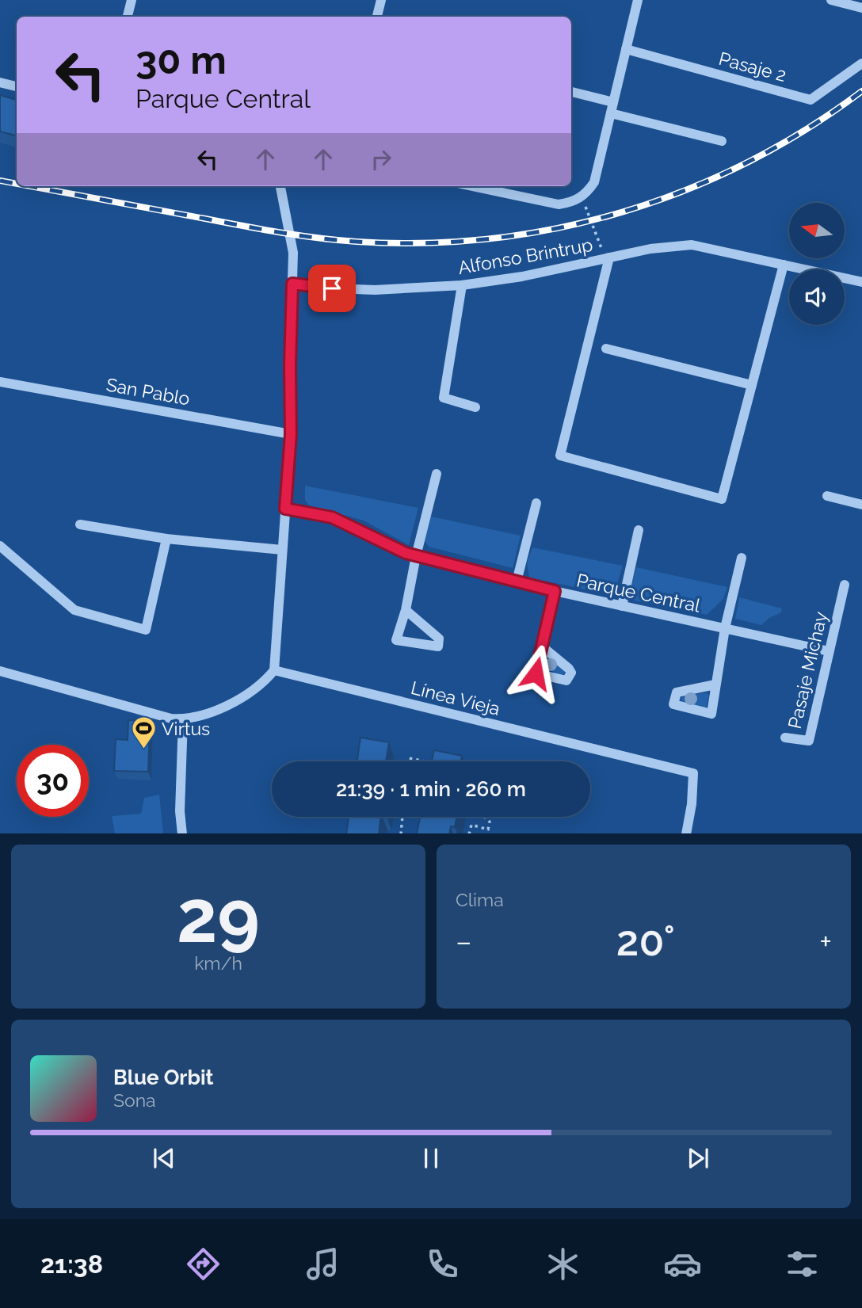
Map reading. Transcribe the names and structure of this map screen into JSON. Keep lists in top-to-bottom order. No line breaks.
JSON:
{"streets":{"street":["Pasaje 2","Alfonso Brintrup","San Pablo","Parque Central","Pasaje Michay","Línea Vieja"]},"crossings":[["Parque Central","Pasaje Michay"]],"places":{"sports":["Virtus"]},"north":"left","page":{"turn":["30 m","Parque Central"],"limit":"30","trip":"21:39 · 1 min · 260 m","tile":[["29","km/h"],"Clima"],"heat":["−","20°","+"],"song":["Blue Orbit","Sona"],"tabs":"21:38"}}
